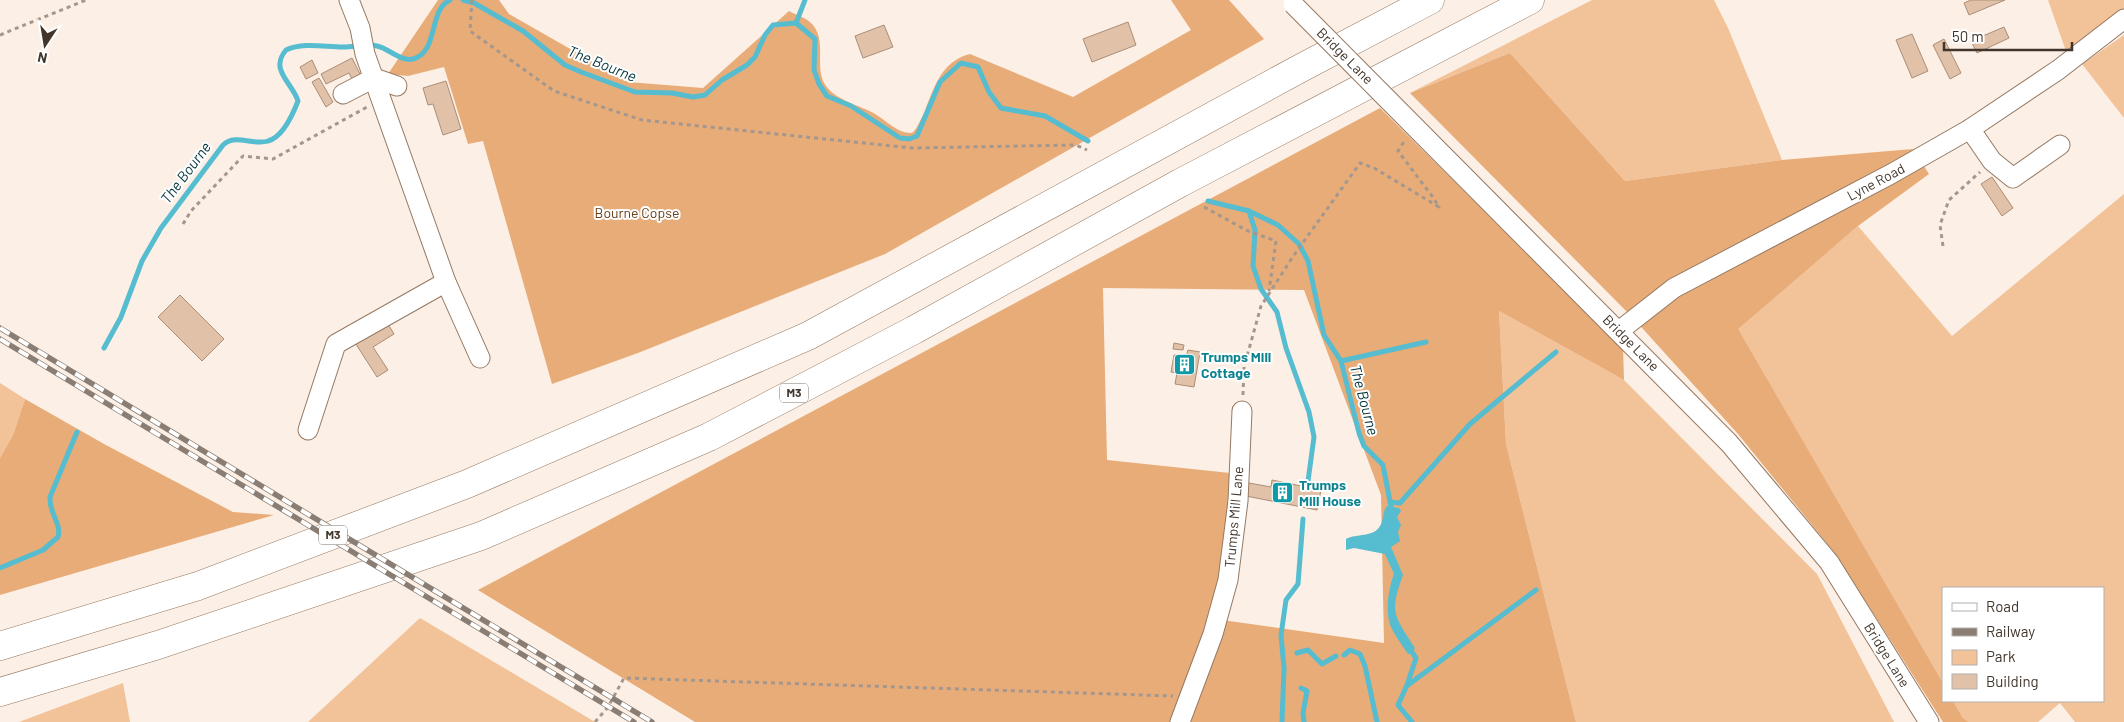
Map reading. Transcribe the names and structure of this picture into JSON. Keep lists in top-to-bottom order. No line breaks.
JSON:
{"streets":{"highway":["M3"],"street":["Bridge Lane","Lyne Road","Trumps Mill Lane"]},"crossings":[["Bridge Lane","Lyne Road"]],"water":["The Bourne"],"parks":["Bourne Copse"],"places":{"building":["Trumps Mill Cottage","Trumps Mill House"]},"legend":["Road","Railway","Park","Building"],"scale_bar":"50 m","north":"bottom"}
